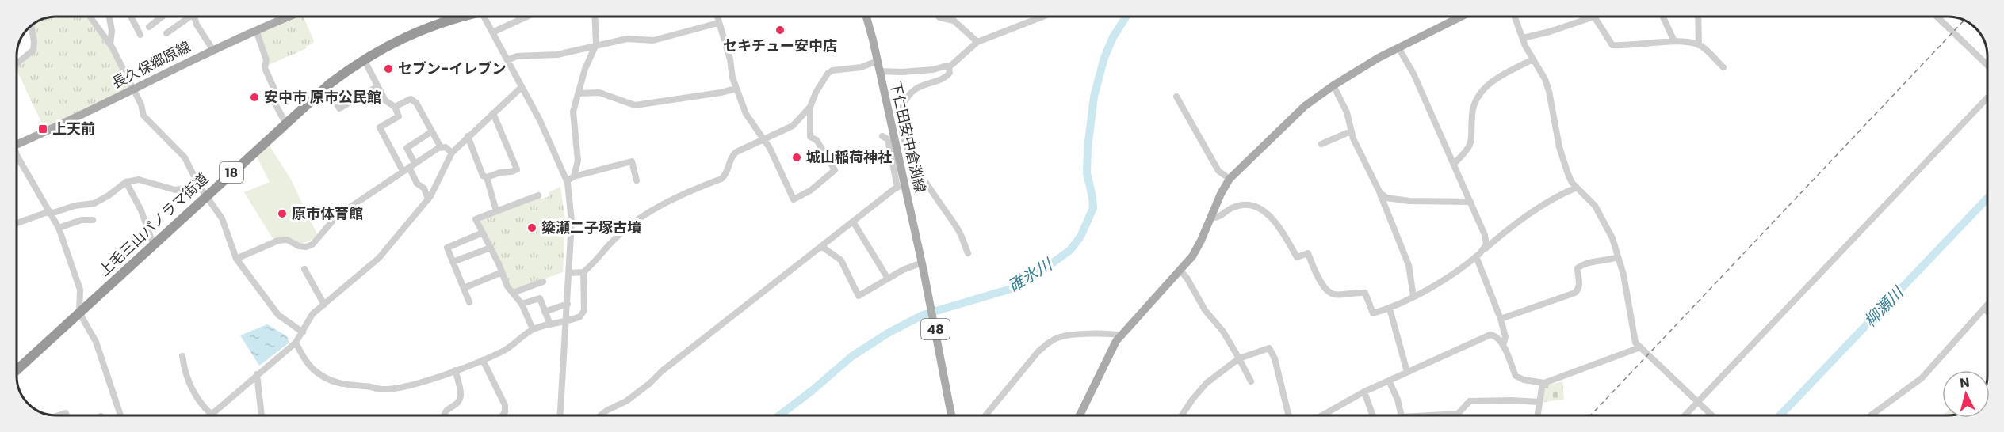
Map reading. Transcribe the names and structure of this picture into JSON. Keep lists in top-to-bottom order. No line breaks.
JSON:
{"streets":{"highway":["18","上毛三山パノラマ街道"],"main road":["長久保郷原線","下仁田安中倉渕線","48"]},"crossings":[["下仁田安中倉渕線","48"]],"water":["碓氷川","柳瀬川"],"places":{"other":["セキチュー安中店","セブン-イレブン","安中市 原市公民館","城山稲荷神社","原市体育館","簗瀬二子塚古墳"],"transit":["上天前"]},"north":"top"}
